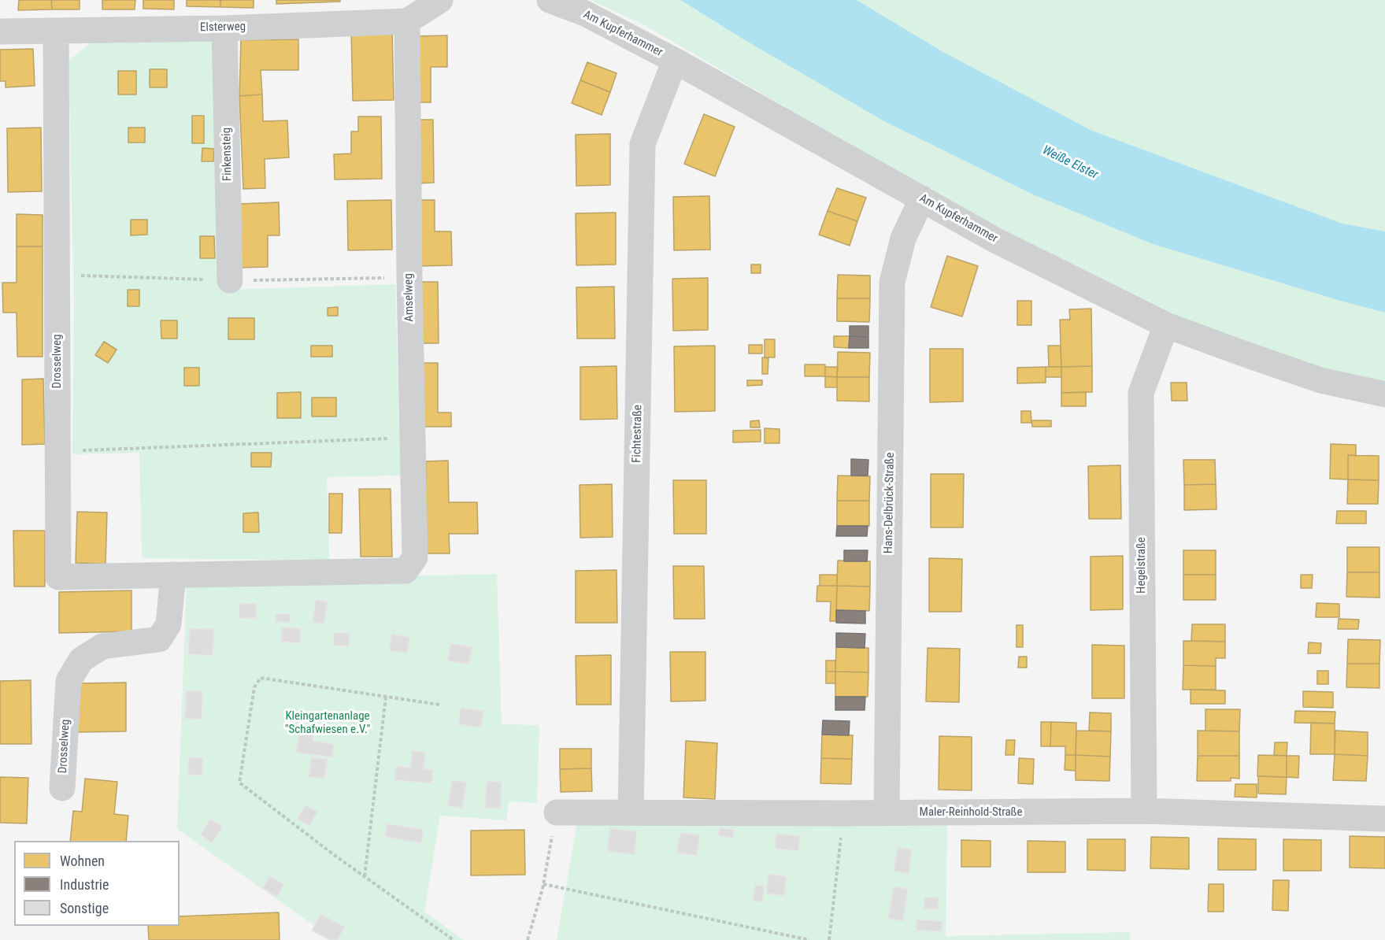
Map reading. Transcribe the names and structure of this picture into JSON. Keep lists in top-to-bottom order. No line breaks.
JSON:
{"streets":{"street":["Elsterweg","Am Kupferhammer","Finkensteig","Amselweg","Drosselweg","Fichtestraße","Hans-Delbrück-Straße","Hegelstraße","Maler-Reinhold-Straße"]},"crossings":[["Elsterweg","Finkensteig"],["Elsterweg","Amselweg"],["Elsterweg","Drosselweg"],["Am Kupferhammer","Fichtestraße"],["Am Kupferhammer","Hans-Delbrück-Straße"],["Am Kupferhammer","Hegelstraße"],["Amselweg","Drosselweg"],["Fichtestraße","Maler-Reinhold-Straße"],["Hans-Delbrück-Straße","Maler-Reinhold-Straße"],["Hegelstraße","Maler-Reinhold-Straße"]],"water":["Weiße Elster"],"parks":["Kleingartenanlage \"Schafwiesen e.V.\""],"legend":["Wohnen","Industrie","Sonstige"]}
